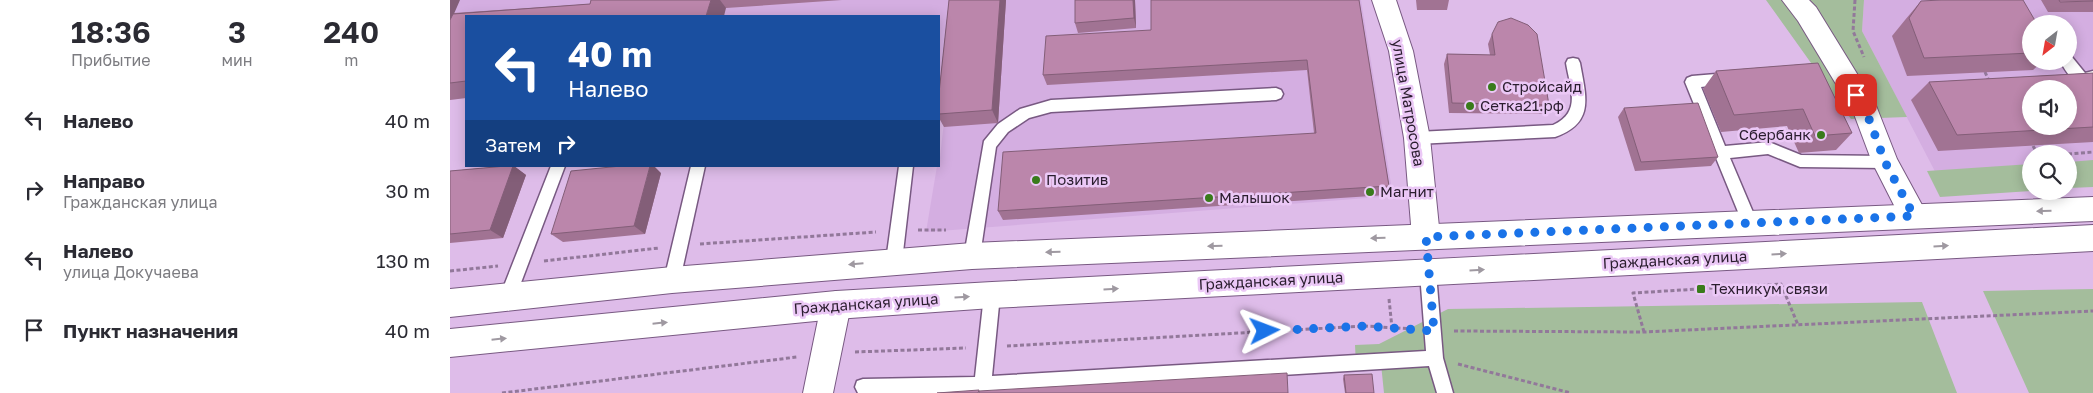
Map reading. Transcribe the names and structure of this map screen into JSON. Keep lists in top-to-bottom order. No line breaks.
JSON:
{"streets":{"main road":["улица Матросова","Гражданская улица"]},"crossings":[["улица Матросова","Гражданская улица"]],"places":{"other":["Стройсайд","Сетка21.рф","Сбербанк","Позитив","Магнит","Малышок"],"transit":["Техникум связи"]},"north":"bottom left","page":{"eta":["18:36","Прибытие","3","мин","240","m"],"turn":["40 m","Налево"],"list":[{"name":"Налево","value":"40 m"},{"name":"Направо","note":"Гражданская улица","value":"30 m"},{"name":"Налево","note":"улица Докучаева","value":"130 m"},{"name":"Пункт назначения","value":"40 m"}],"then":"Затем"}}
